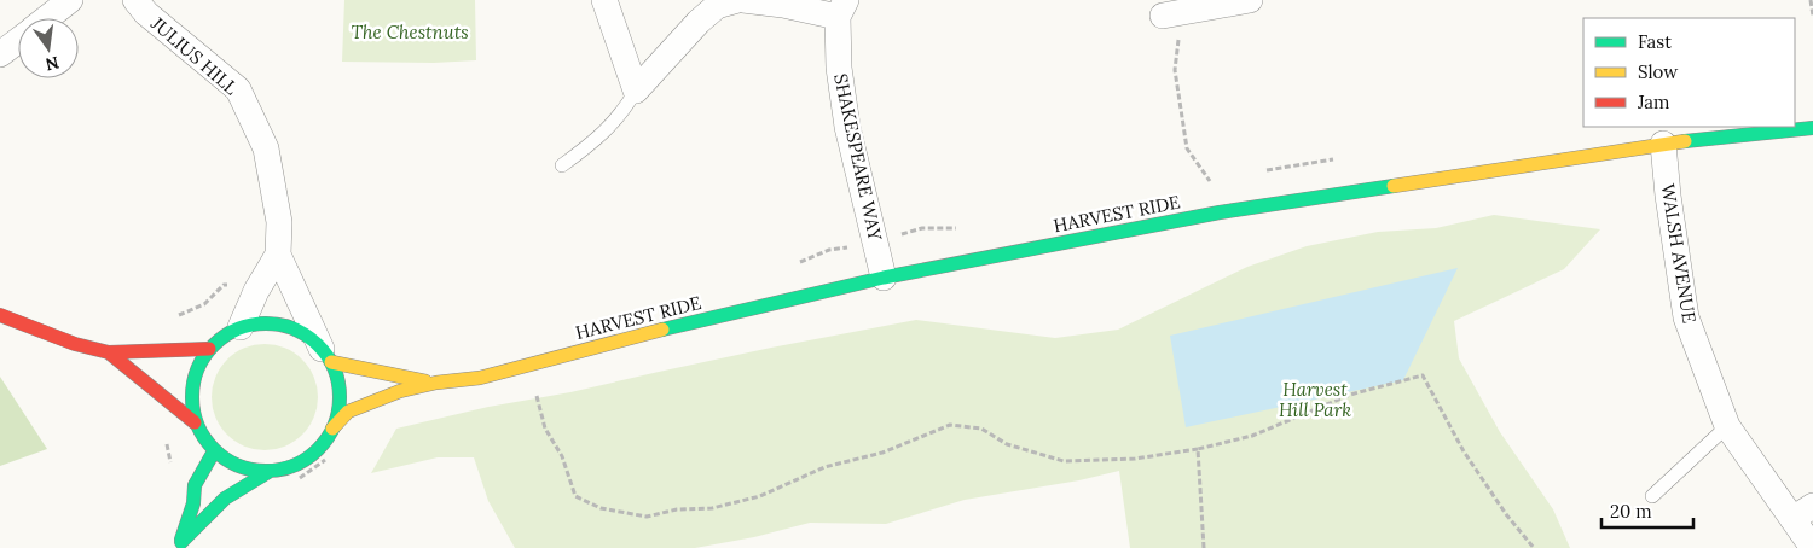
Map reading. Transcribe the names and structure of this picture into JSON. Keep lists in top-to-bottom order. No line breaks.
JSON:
{"streets":{"street":["JULIUS HILL","SHAKESPEARE WAY","HARVEST RIDE","WALSH AVENUE"]},"crossings":[["JULIUS HILL","HARVEST RIDE"],["SHAKESPEARE WAY","HARVEST RIDE"],["HARVEST RIDE","WALSH AVENUE"]],"parks":["The Chestnuts","Harvest Hill Park"],"legend":["Fast","Slow","Jam"],"scale_bar":"20 m","north":"bottom"}
